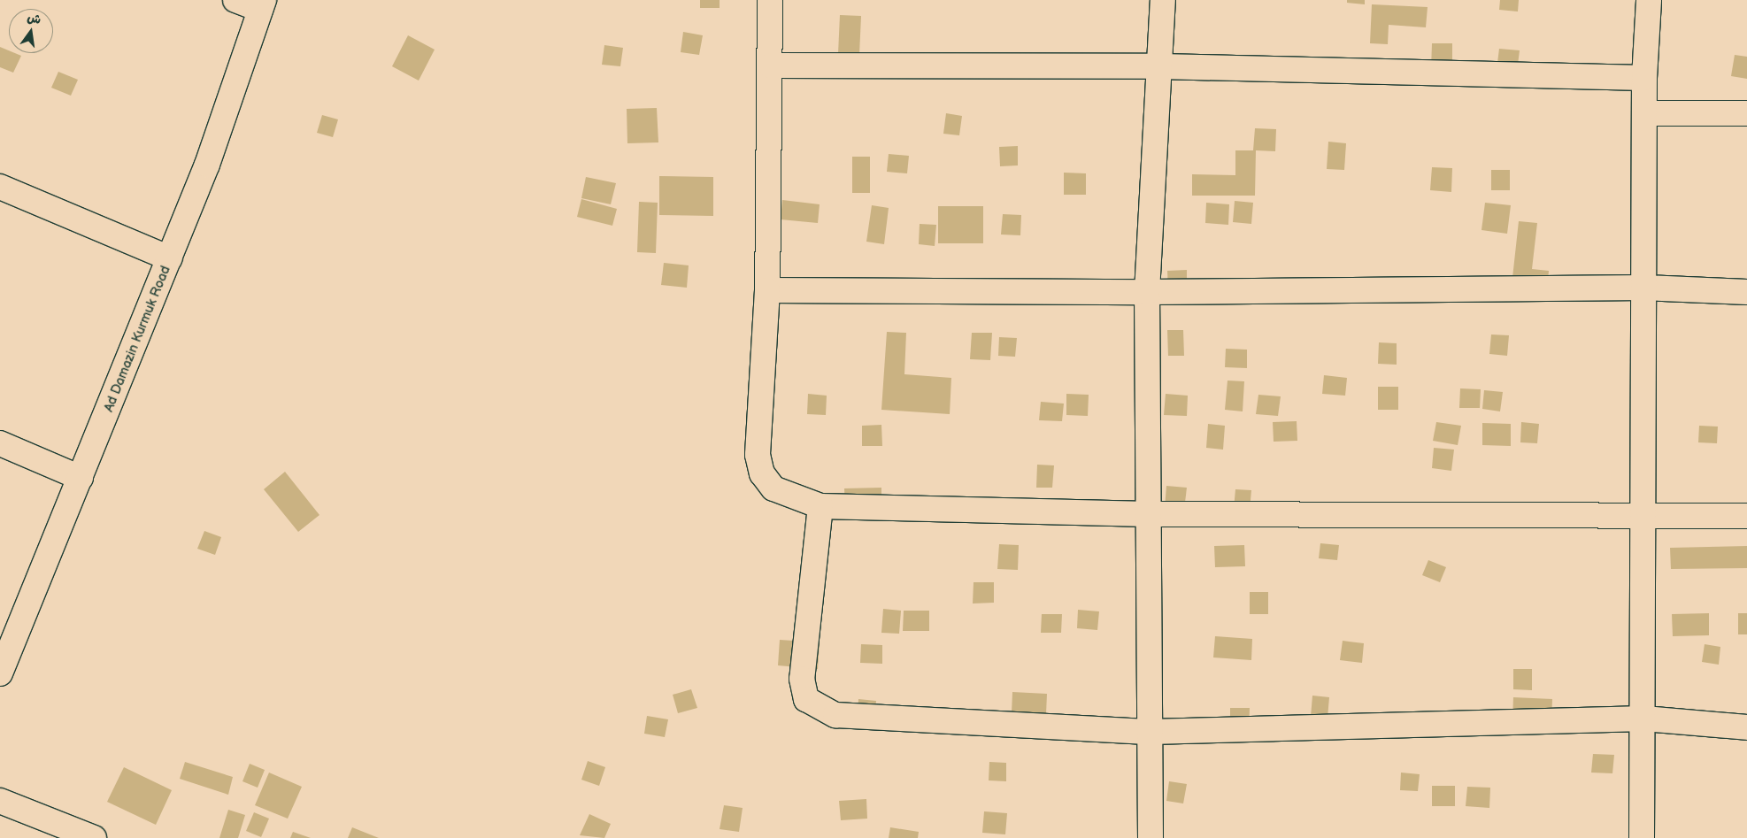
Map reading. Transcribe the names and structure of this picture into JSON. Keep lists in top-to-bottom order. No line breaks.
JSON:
{"streets":{"main road":["Ad Damazin Kurmuk Road"]},"north":"top"}
